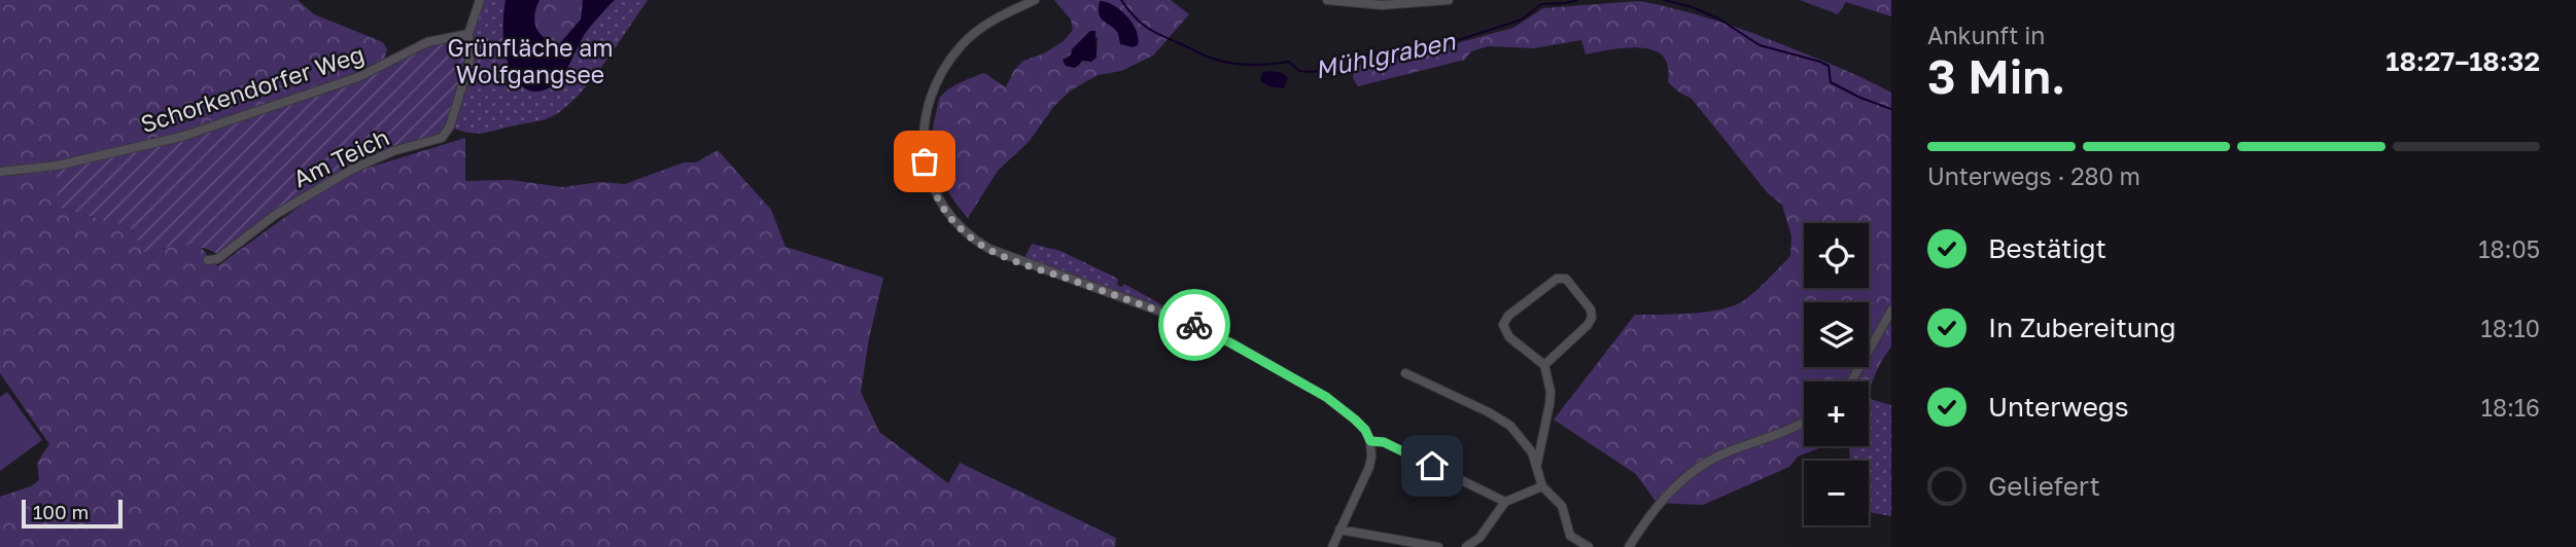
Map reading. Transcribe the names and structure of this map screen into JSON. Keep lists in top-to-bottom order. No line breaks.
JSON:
{"streets":{"street":["Schorkendorfer Weg","Am Teich"]},"crossings":[["Schorkendorfer Weg","Am Teich"]],"water":["Mühlgraben"],"parks":["Grünfläche am Wolfgangsee"],"scale_bar":"100 m","page":{"heading":["3 Min.","Ankunft in","18:27–18:32"],"bar":"Unterwegs · 280 m","list":[["Bestätigt","18:05"],["In Zubereitung","18:10"],["Unterwegs","18:16"],"Geliefert"],"map_buttons":["+","−"],"scale":"100 m"}}
